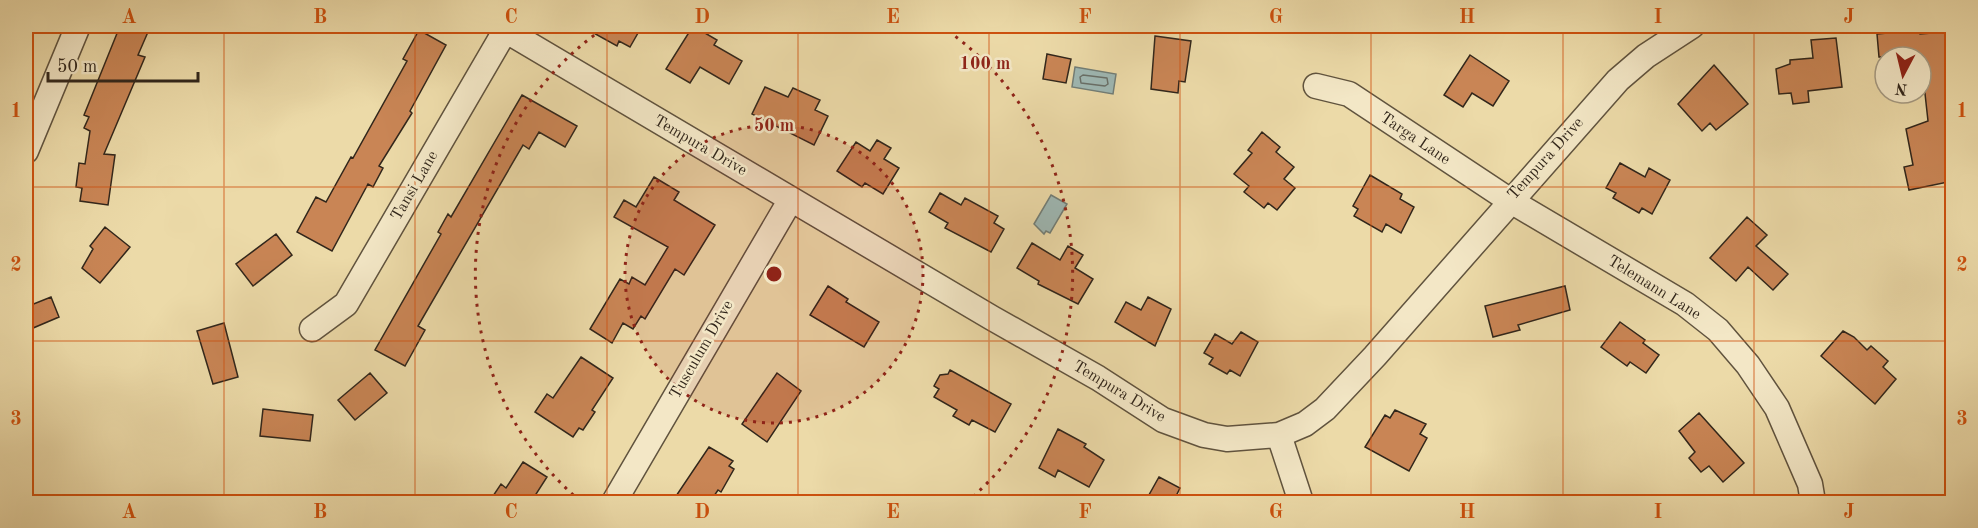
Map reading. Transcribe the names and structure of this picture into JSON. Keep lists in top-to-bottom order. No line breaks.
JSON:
{"streets":{"street":["Targa Lane","Tempura Drive","Tansi Lane","Telemann Lane","Tusculum Drive"]},"crossings":[["Targa Lane","Tempura Drive"],["Targa Lane","Telemann Lane"],["Tempura Drive","Tansi Lane"],["Tempura Drive","Telemann Lane"],["Tempura Drive","Tusculum Drive"]],"scale_bar":"50 m","north":"bottom","grid":{"columns":["A","B","C","D","E","F","G","H","I","J"],"rows":["1","2","3"]},"rings":["100 m","50 m"]}
